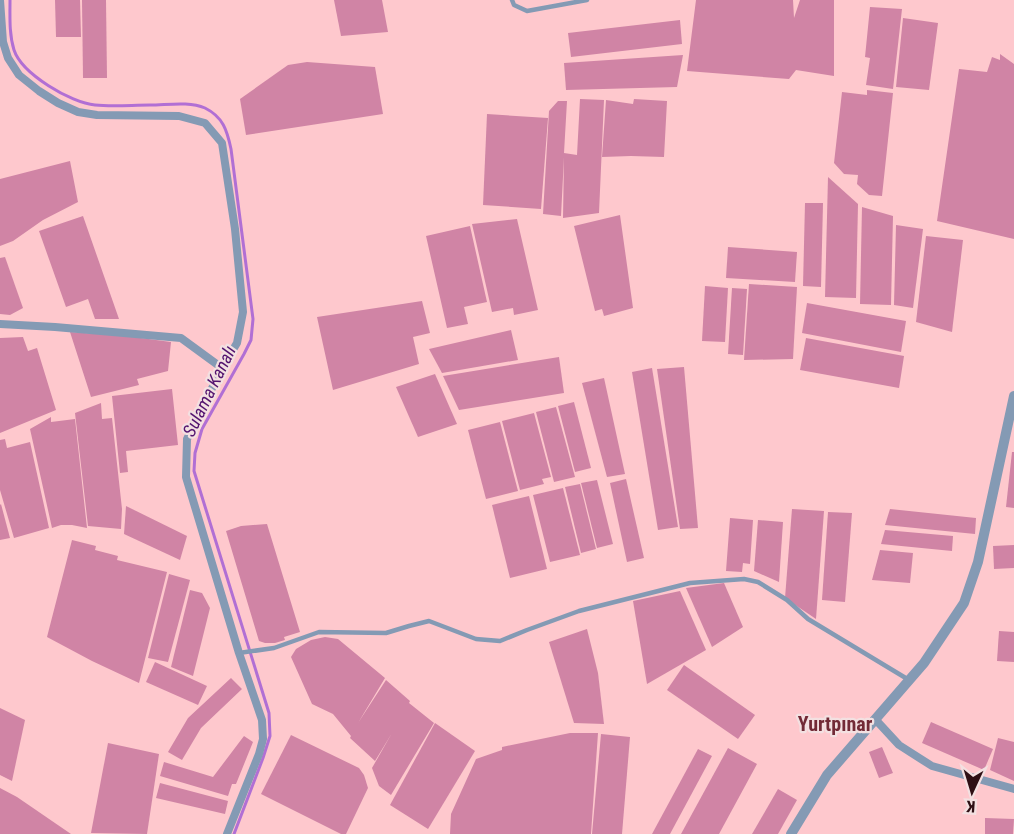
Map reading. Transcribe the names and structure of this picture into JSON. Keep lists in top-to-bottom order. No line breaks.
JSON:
{"districts":["Yurtpınar"],"water":["Sulama Kanalı"],"north":"bottom"}
